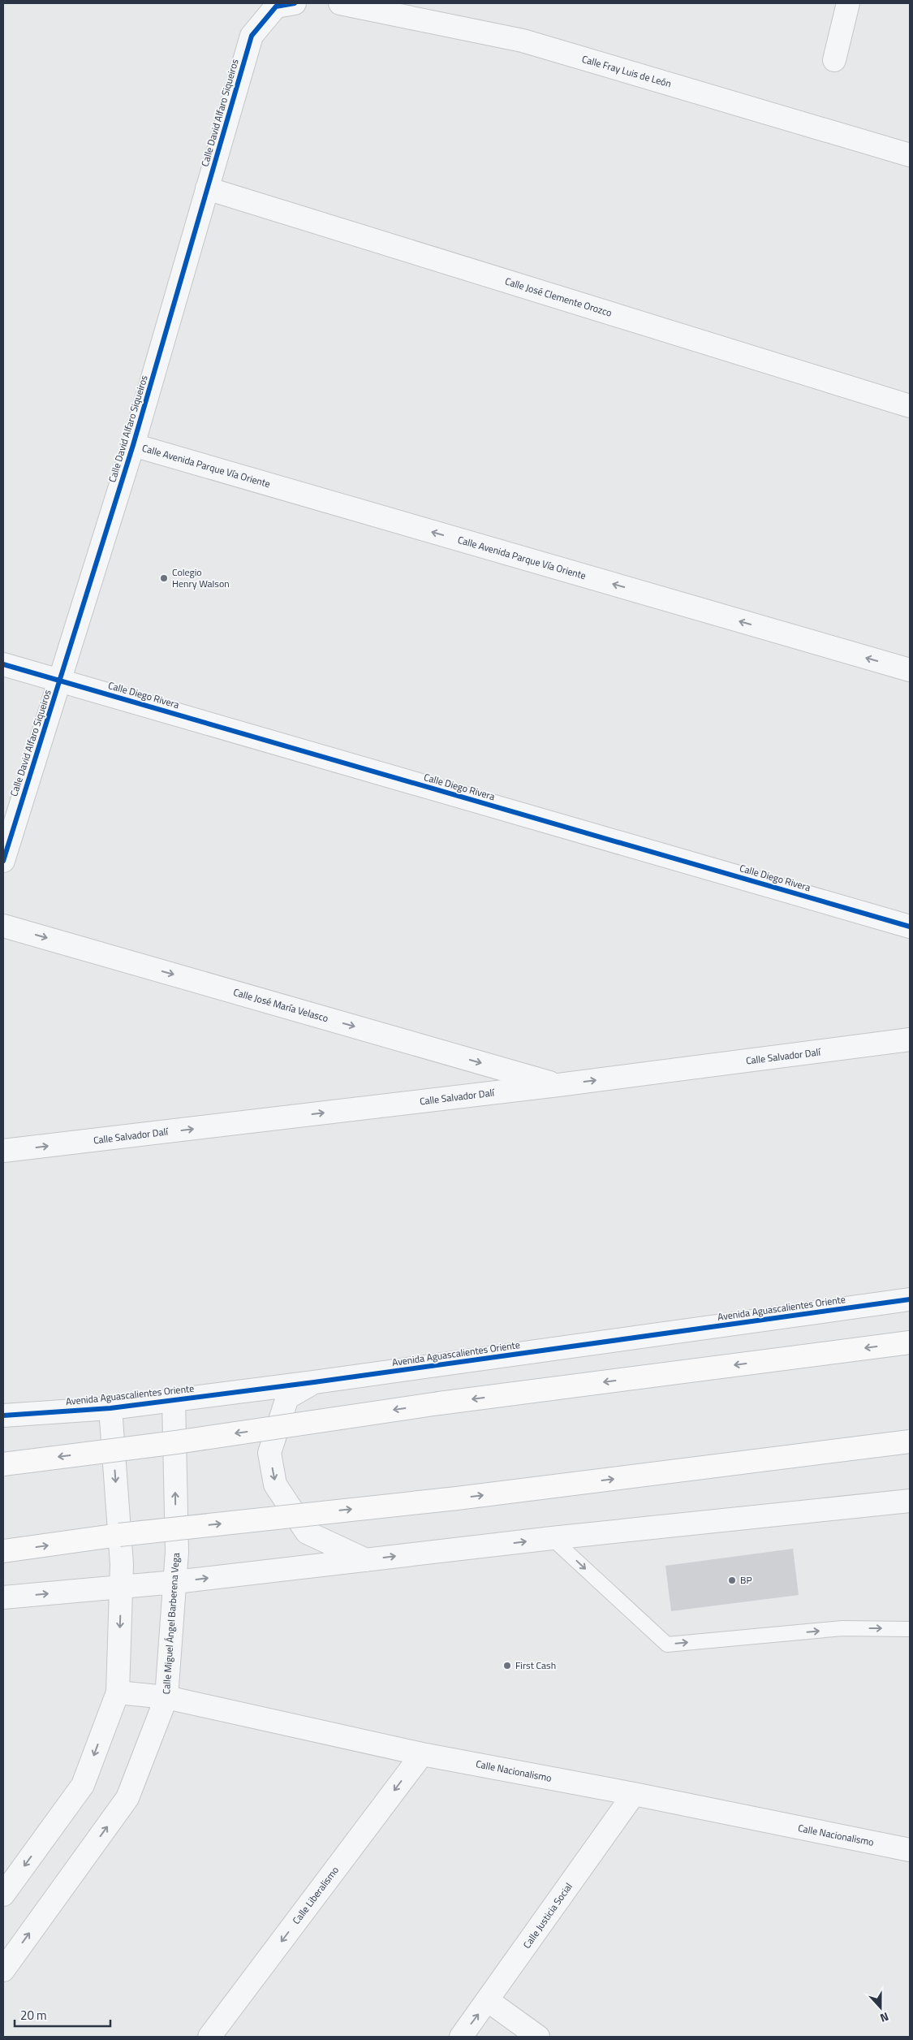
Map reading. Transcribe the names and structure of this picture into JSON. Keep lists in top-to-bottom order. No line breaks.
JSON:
{"streets":{"street":["Calle Fray Luis de León","Calle David Alfaro Siqueiros","Calle José Clemente Orozco","Calle Avenida Parque Vía Oriente","Calle Diego Rivera","Calle José María Velasco","Calle Salvador Dalí","Avenida Aguascalientes Oriente","Calle Miguel Ángel Barberena Vega","Calle Nacionalismo","Calle Liberalismo","Calle Justicia Social"]},"crossings":[["Calle David Alfaro Siqueiros","Calle José Clemente Orozco"],["Calle David Alfaro Siqueiros","Calle Avenida Parque Vía Oriente"],["Calle David Alfaro Siqueiros","Calle Diego Rivera"],["Calle José María Velasco","Calle Salvador Dalí"],["Avenida Aguascalientes Oriente","Calle Miguel Ángel Barberena Vega"],["Calle Miguel Ángel Barberena Vega","Calle Nacionalismo"],["Calle Nacionalismo","Calle Liberalismo"],["Calle Nacionalismo","Calle Justicia Social"]],"one_way":["Calle Avenida Parque Vía Oriente","Calle José María Velasco","Calle Salvador Dalí","Calle Liberalismo"],"places":["Colegio Henry Walson","BP","First Cash"],"scale_bar":"20 m","north":"bottom"}
